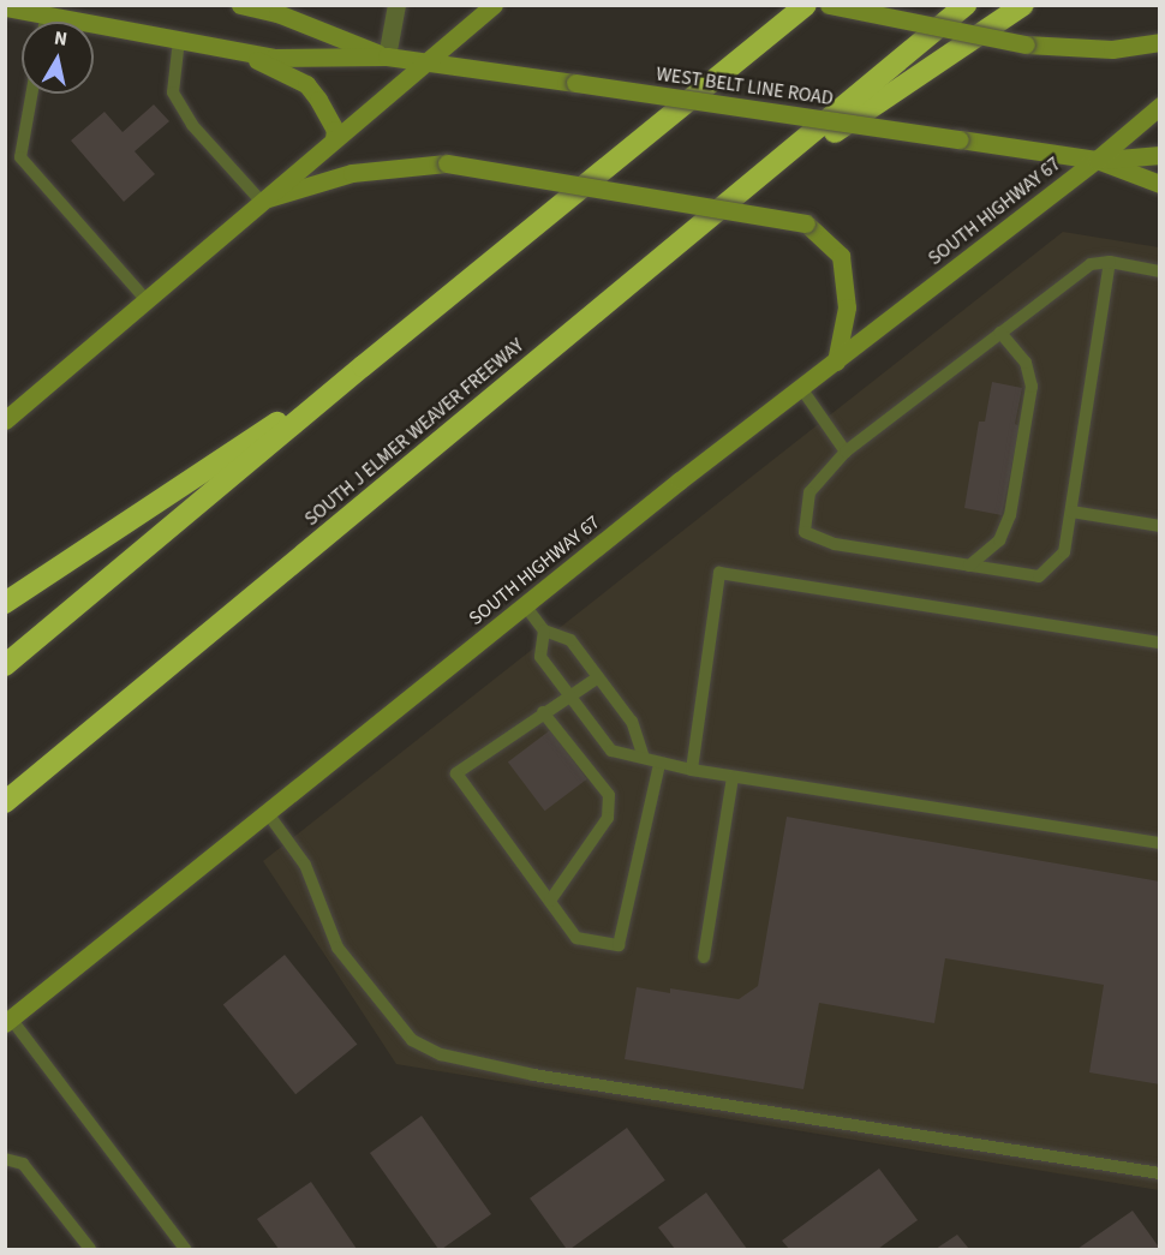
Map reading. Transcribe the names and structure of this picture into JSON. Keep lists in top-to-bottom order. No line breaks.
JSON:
{"streets":{"highway":["SOUTH J ELMER WEAVER FREEWAY"],"main road":["WEST BELT LINE ROAD","SOUTH HIGHWAY 67"]},"crossings":[["WEST BELT LINE ROAD","SOUTH HIGHWAY 67"]],"north":"top"}
